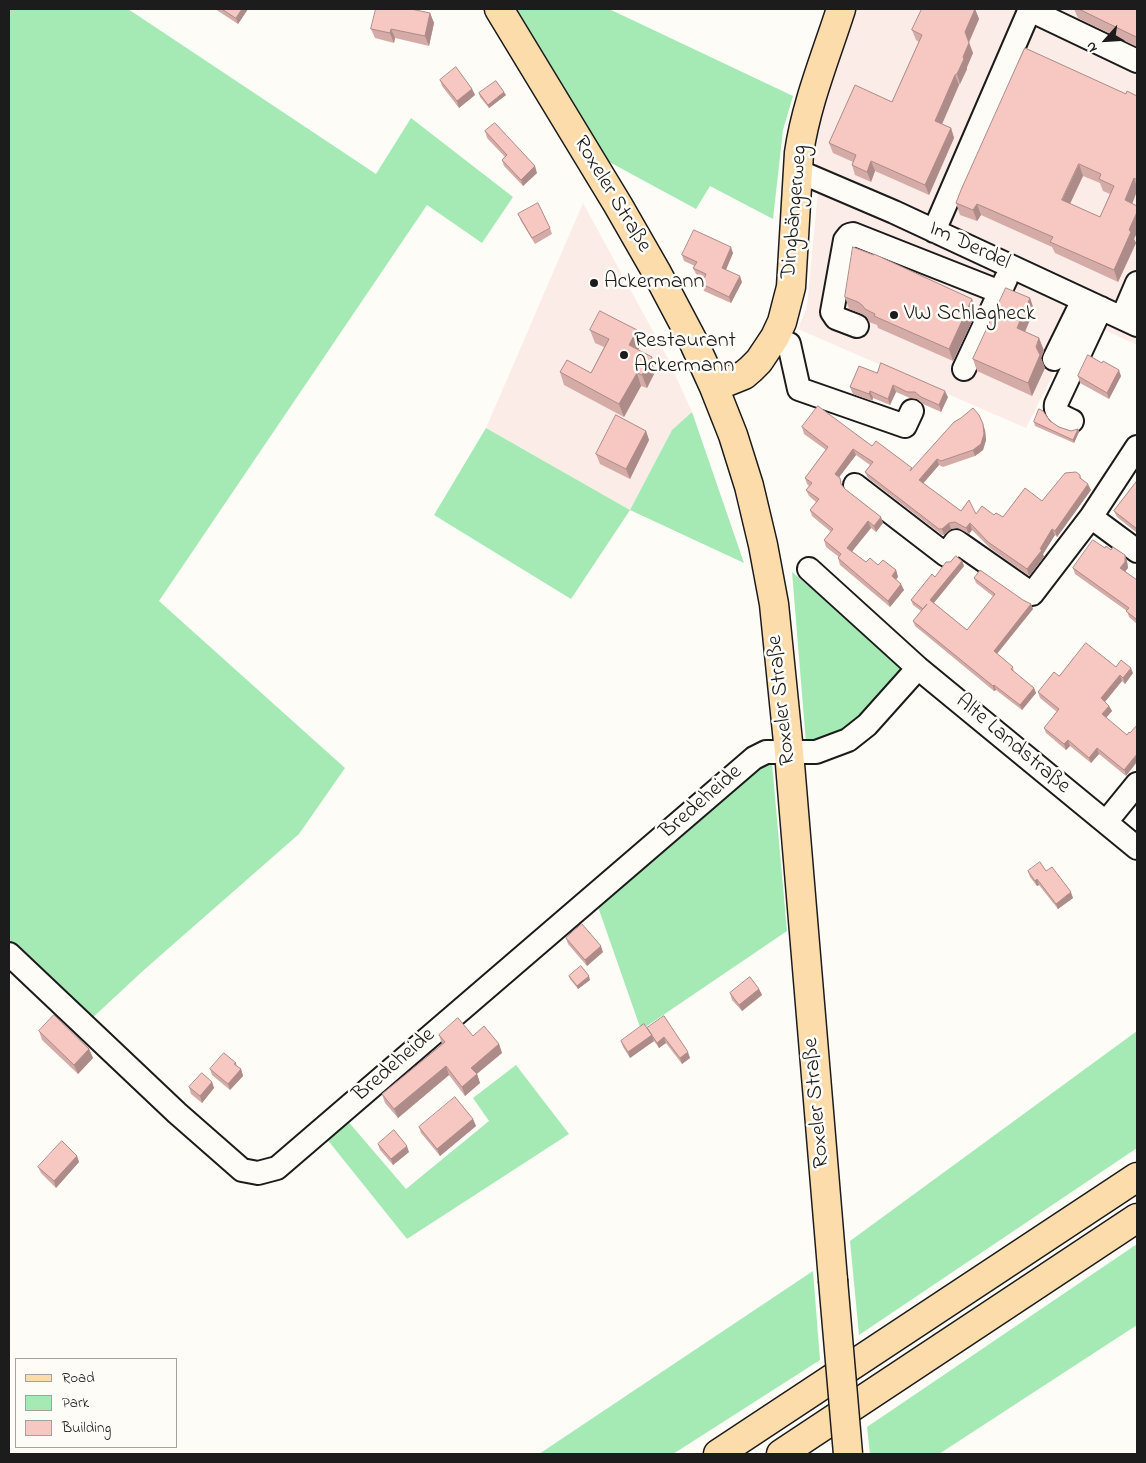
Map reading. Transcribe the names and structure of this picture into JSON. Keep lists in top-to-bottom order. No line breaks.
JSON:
{"streets":{"main road":["Roxeler Straße","Dingbängerweg"],"street":["Im Derdel","Alte Landstraße","Bredeheide"]},"crossings":[["Roxeler Straße","Dingbängerweg"],["Roxeler Straße","Bredeheide"],["Dingbängerweg","Im Derdel"]],"places":["Ackermann","VW Schlagheck","Restaurant Ackermann"],"legend":["Road","Park","Building"],"north":"bottom left"}
